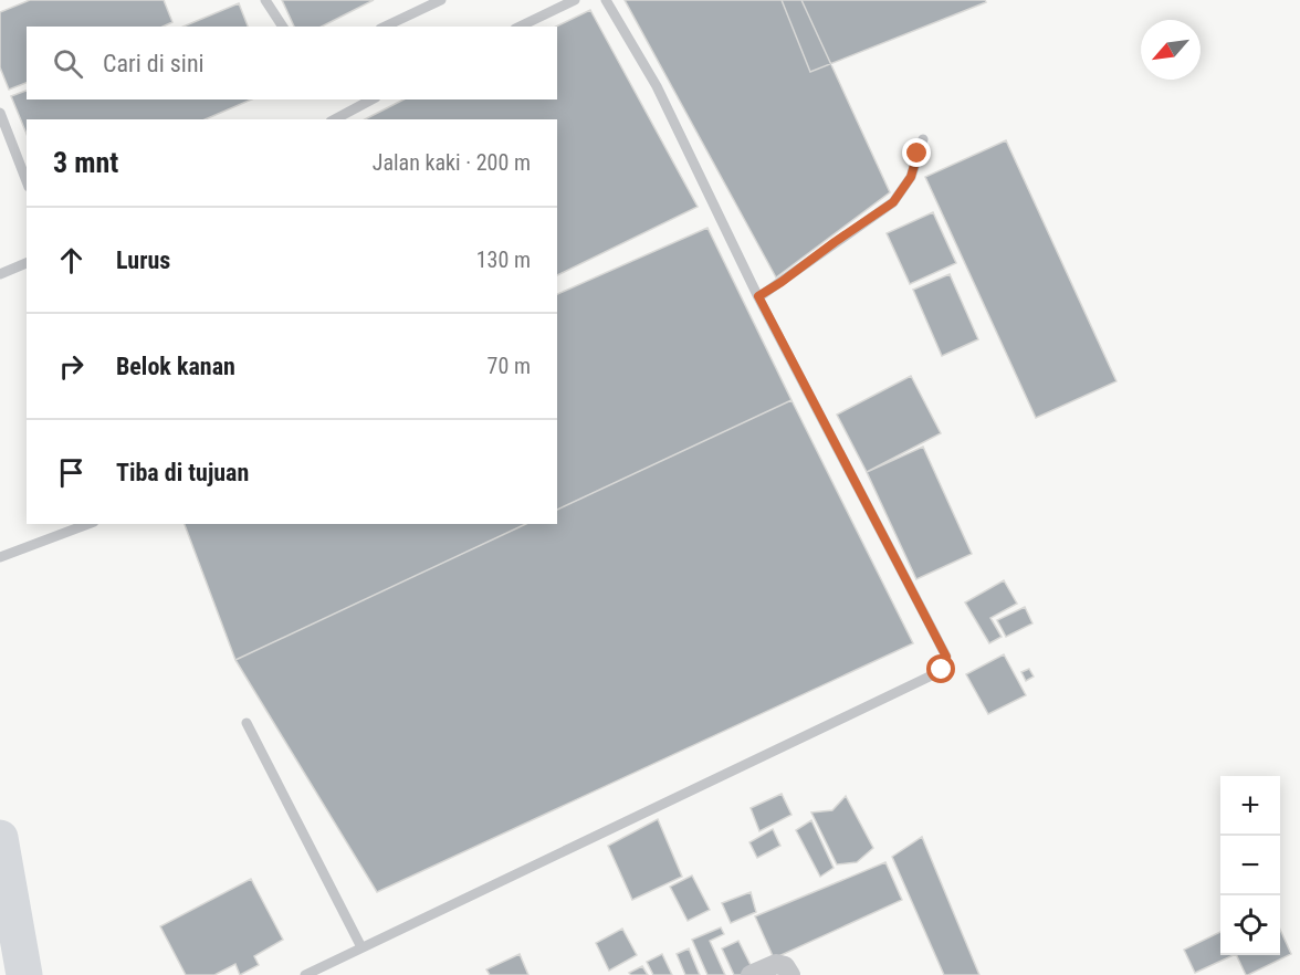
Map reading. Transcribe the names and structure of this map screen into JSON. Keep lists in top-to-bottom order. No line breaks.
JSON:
{"north":"bottom left","page":{"search":"Cari di sini","heading":["3 mnt","Jalan kaki · 200 m"],"list":[["Lurus","130 m"],["Belok kanan","70 m"],"Tiba di tujuan"],"map_buttons":["+","−"]}}
